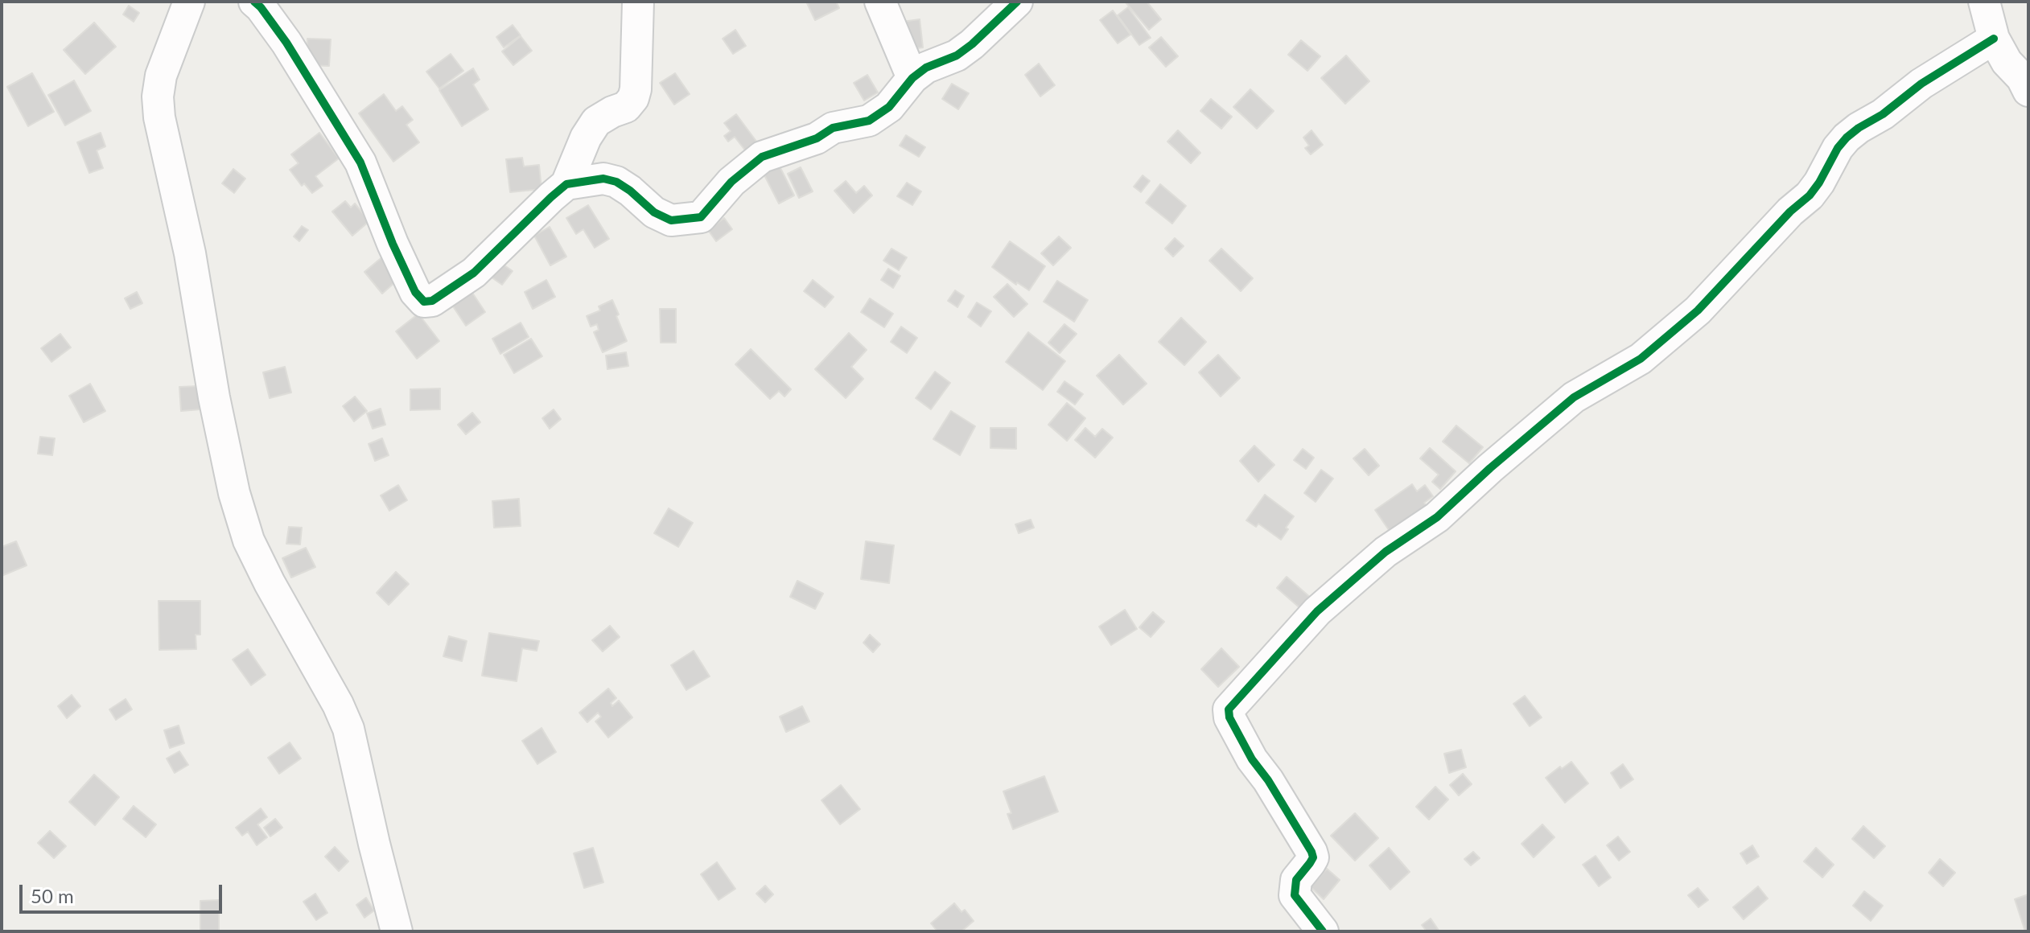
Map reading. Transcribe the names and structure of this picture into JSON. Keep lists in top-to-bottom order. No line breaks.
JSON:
{"scale_bar":"50 m"}
